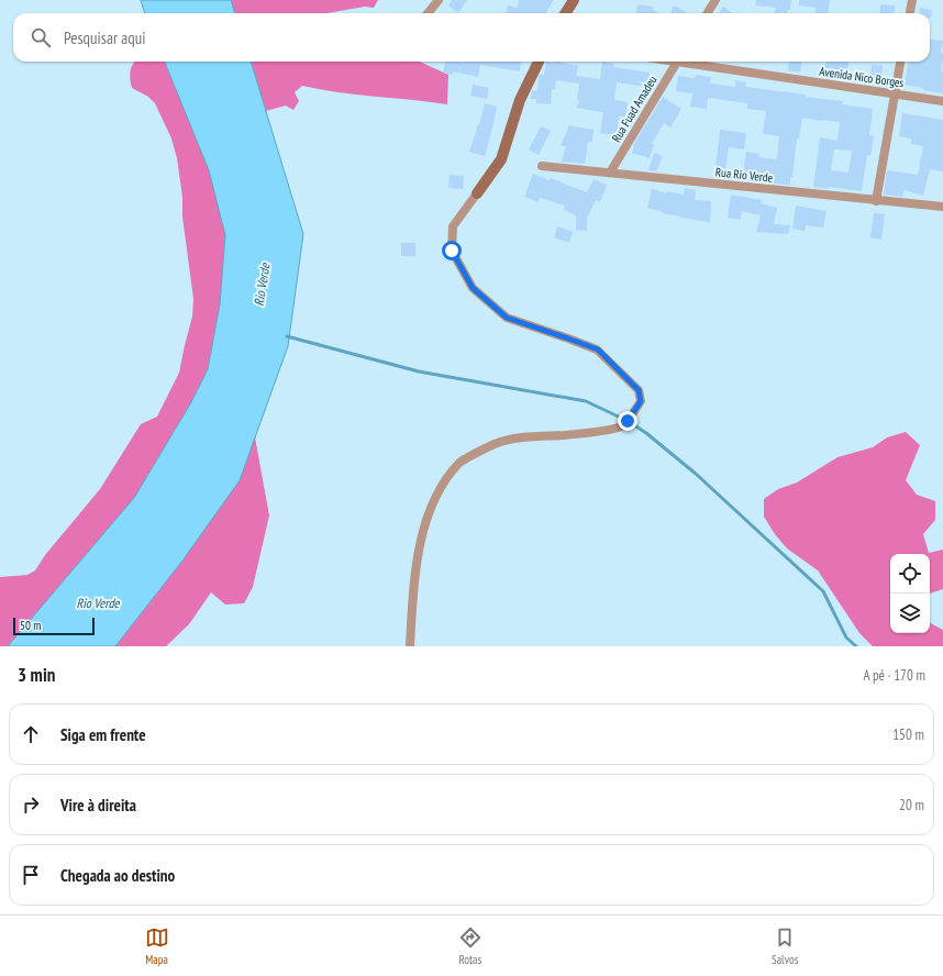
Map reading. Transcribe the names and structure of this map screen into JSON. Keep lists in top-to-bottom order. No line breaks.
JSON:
{"streets":{"street":["Avenida Nico Borges","Rua Fuad Amadeu","Rua Rio Verde"]},"crossings":[["Rua Fuad Amadeu","Rua Rio Verde"]],"water":["Rio Verde"],"scale_bar":"50 m","page":{"search":"Pesquisar aqui","scale":"50 m","heading":["3 min","A pé · 170 m"],"list":[["Siga em frente","150 m"],["Vire à direita","20 m"],"Chegada ao destino"],"nav":["Mapa","Rotas","Salvos"]}}
